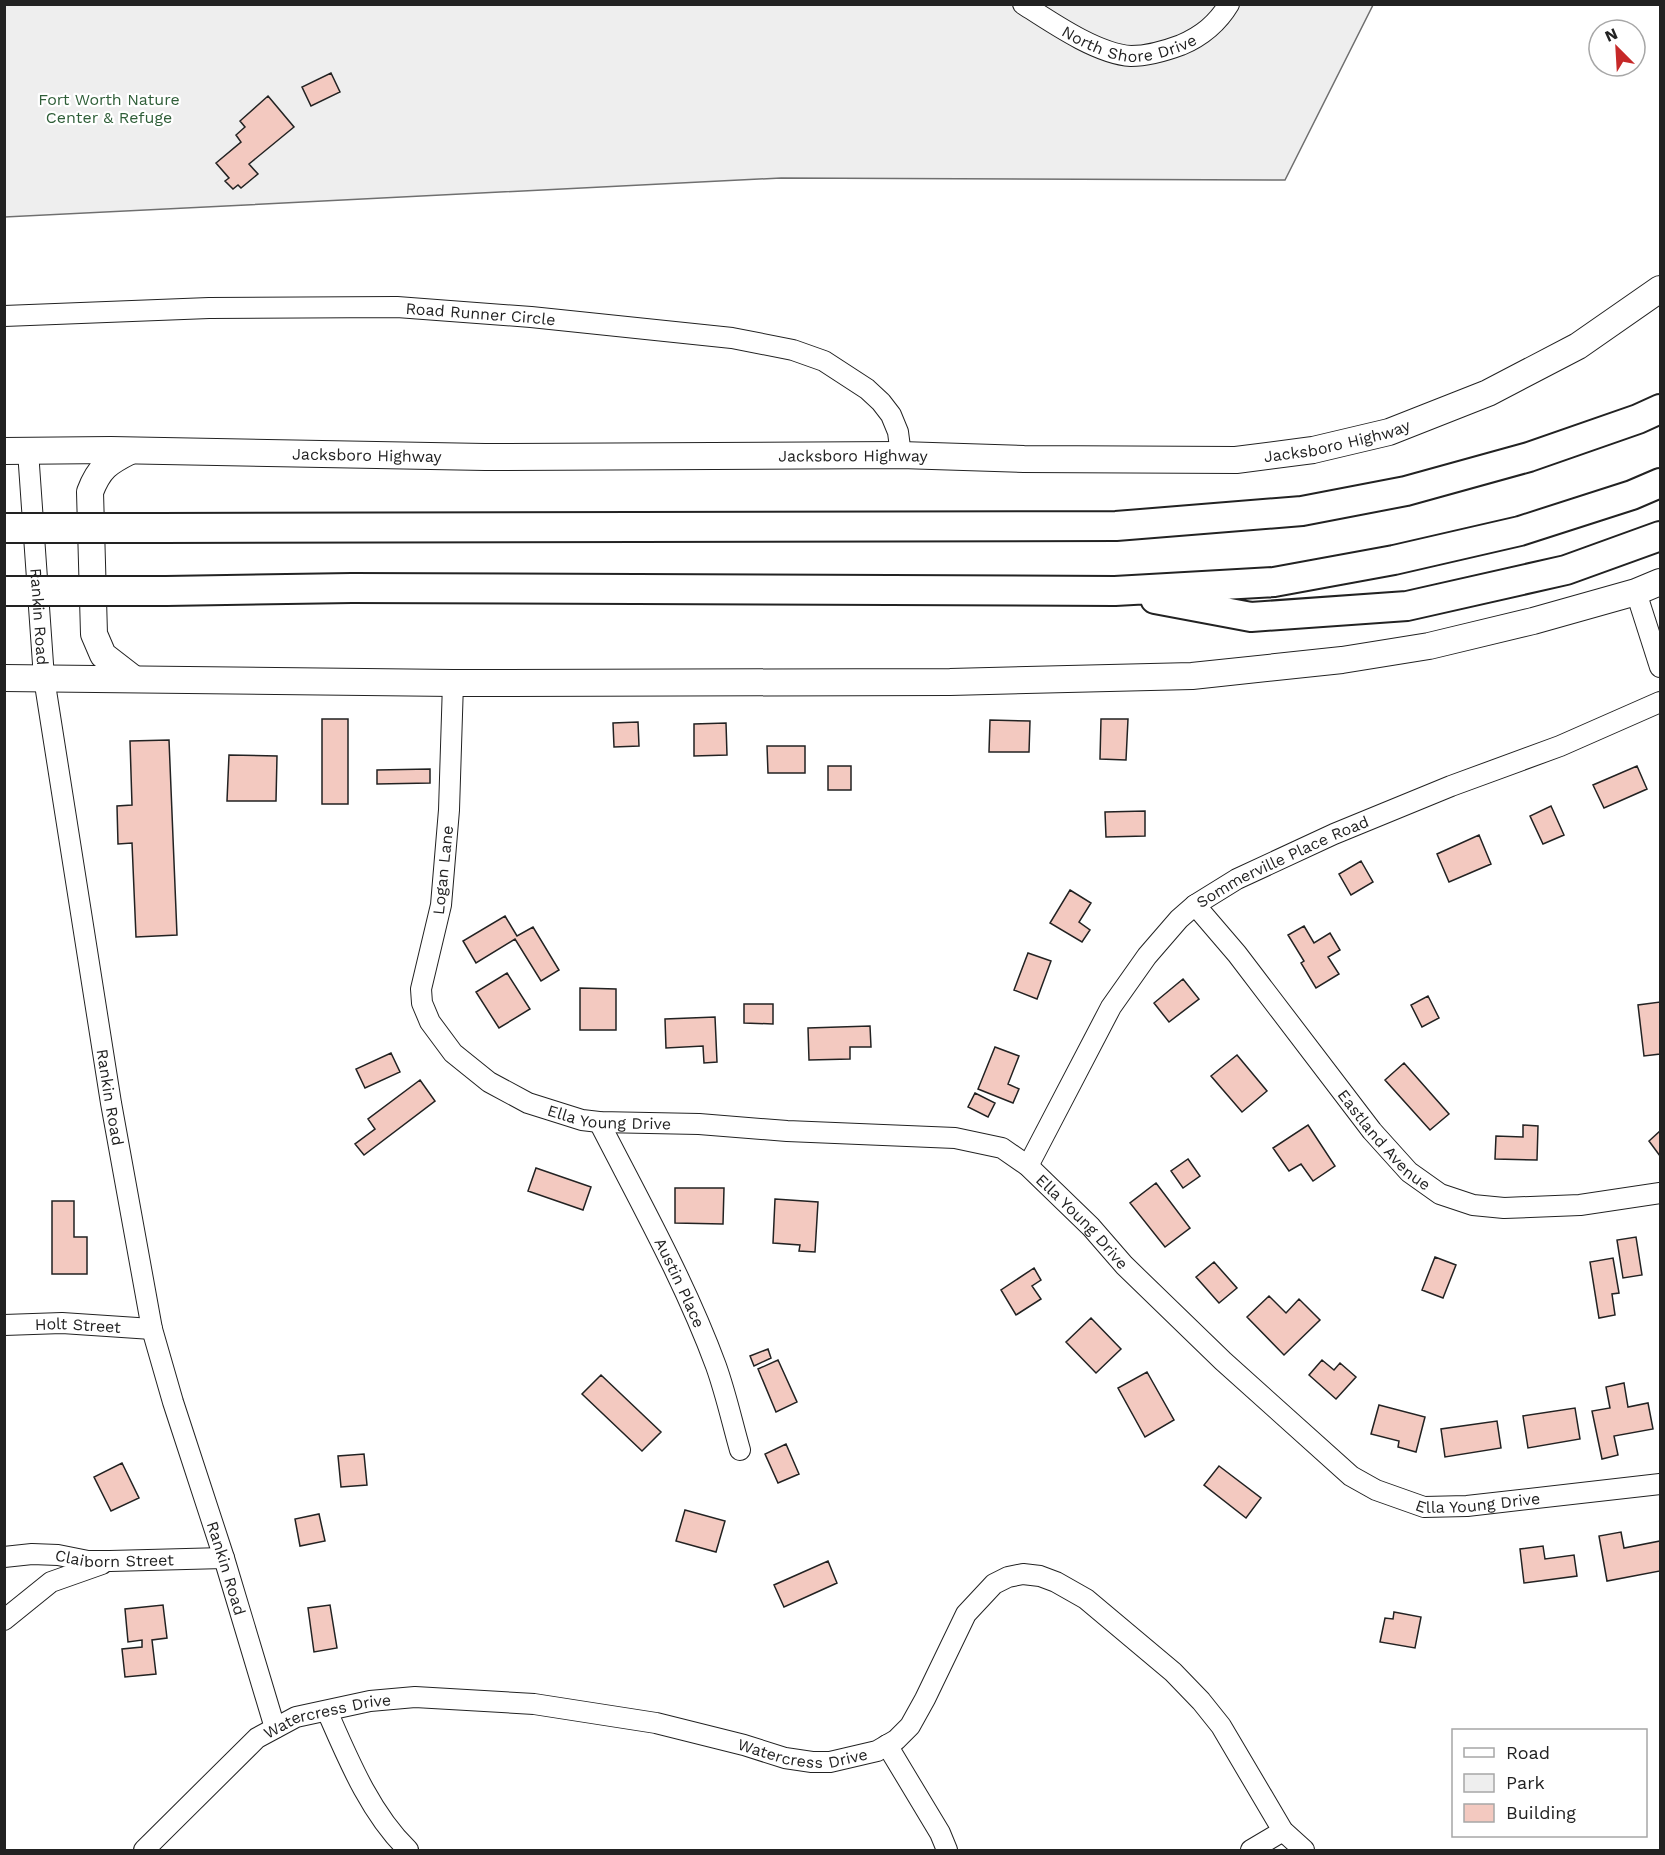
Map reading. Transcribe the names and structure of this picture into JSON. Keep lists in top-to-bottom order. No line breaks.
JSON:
{"streets":{"main road":["Jacksboro Highway"],"street":["North Shore Drive","Road Runner Circle","Rankin Road","Sommerville Place Road","Logan Lane","Ella Young Drive","Eastland Avenue","Austin Place","Holt Street","Claiborn Street","Watercress Drive"]},"crossings":[["Road Runner Circle","Jacksboro Highway"],["Jacksboro Highway","Rankin Road"],["Rankin Road","Holt Street"],["Rankin Road","Claiborn Street"],["Rankin Road","Watercress Drive"],["Sommerville Place Road","Ella Young Drive"],["Sommerville Place Road","Eastland Avenue"],["Logan Lane","Ella Young Drive"],["Ella Young Drive","Austin Place"]],"parks":["Fort Worth Nature Center & Refuge"],"legend":["Road","Park","Building"],"north":"top left"}
